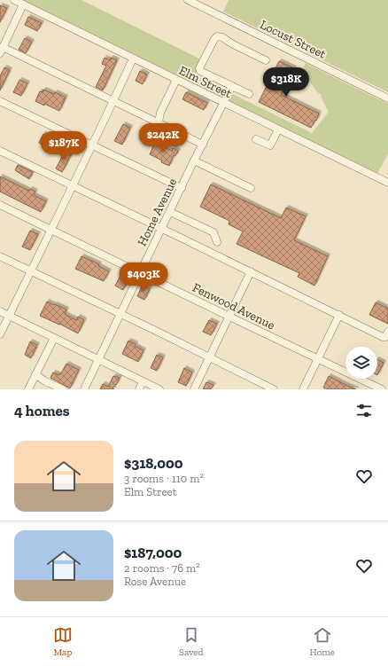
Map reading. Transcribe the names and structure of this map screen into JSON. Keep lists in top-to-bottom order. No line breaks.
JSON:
{"streets":{"street":["Locust Street","Elm Street","Home Avenue","Fenwood Avenue"]},"crossings":[["Elm Street","Home Avenue"],["Home Avenue","Fenwood Avenue"]],"page":{"price":["$318K","$242K","$187K","$403K"],"heading":"4 homes","list":[{"name":"$318,000","note":"3 rooms · 110 m² · Elm Street"},{"name":"$187,000","note":"2 rooms · 76 m² · Rose Avenue"}],"tabs":["Map","Saved","Home"]}}
